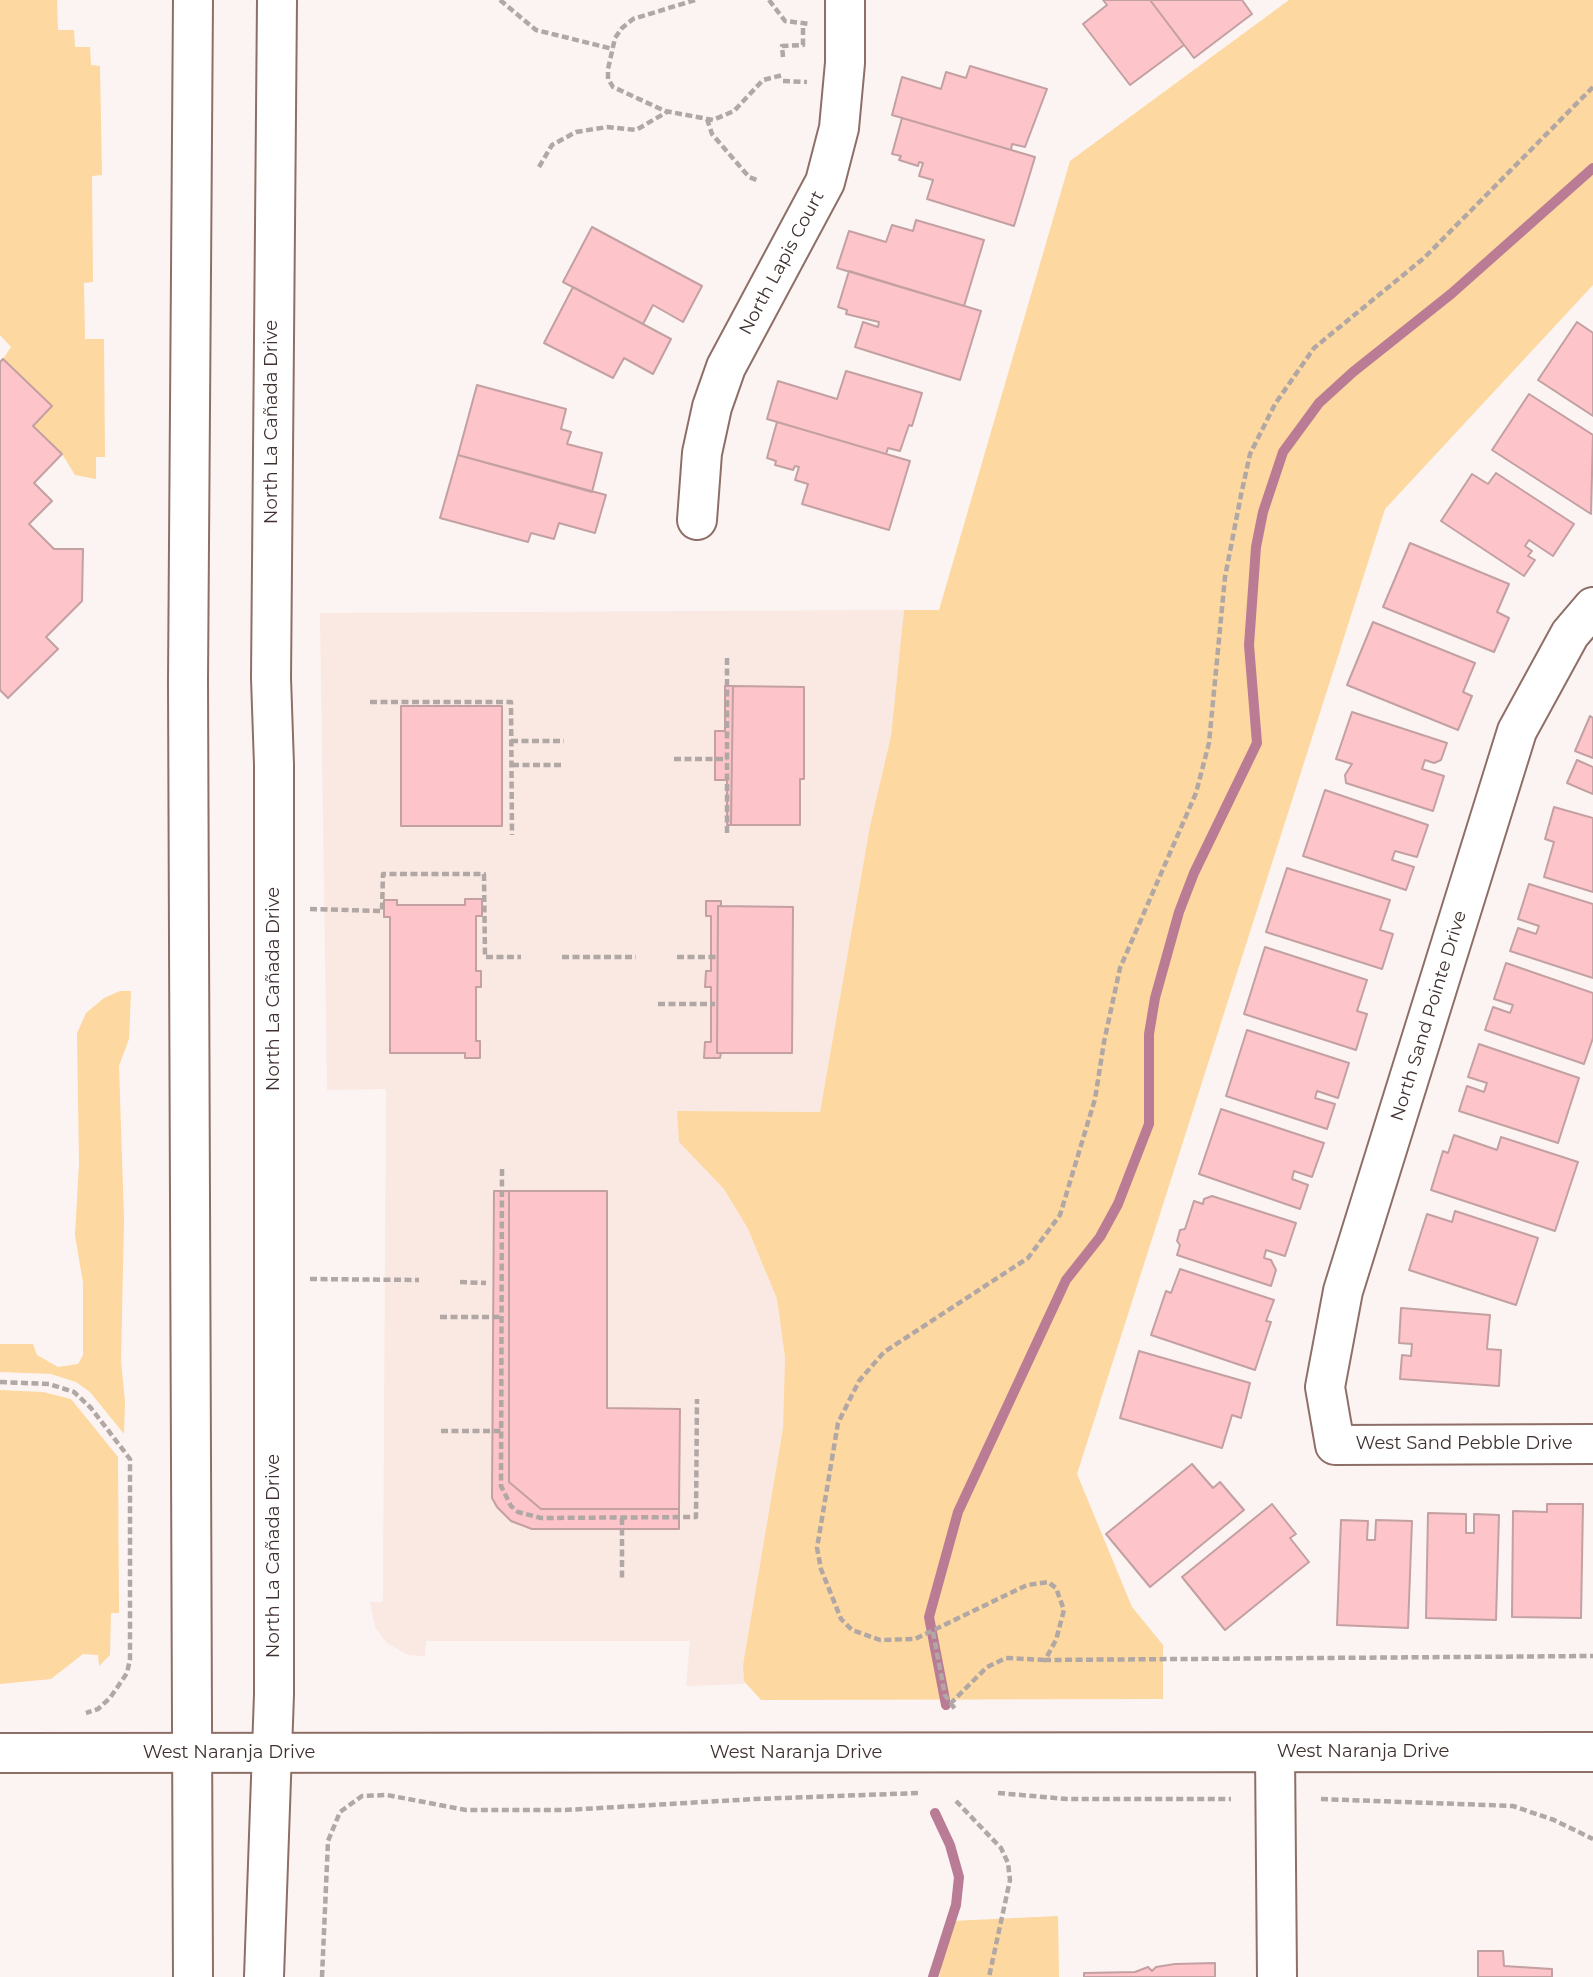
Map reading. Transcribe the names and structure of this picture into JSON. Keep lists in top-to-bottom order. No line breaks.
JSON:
{"streets":{"main road":["North Lapis Court","North La Cañada Drive","North Sand Pointe Drive","West Sand Pebble Drive","West Naranja Drive"]},"crossings":[["North La Cañada Drive","West Naranja Drive"],["North Sand Pointe Drive","West Sand Pebble Drive"]]}
